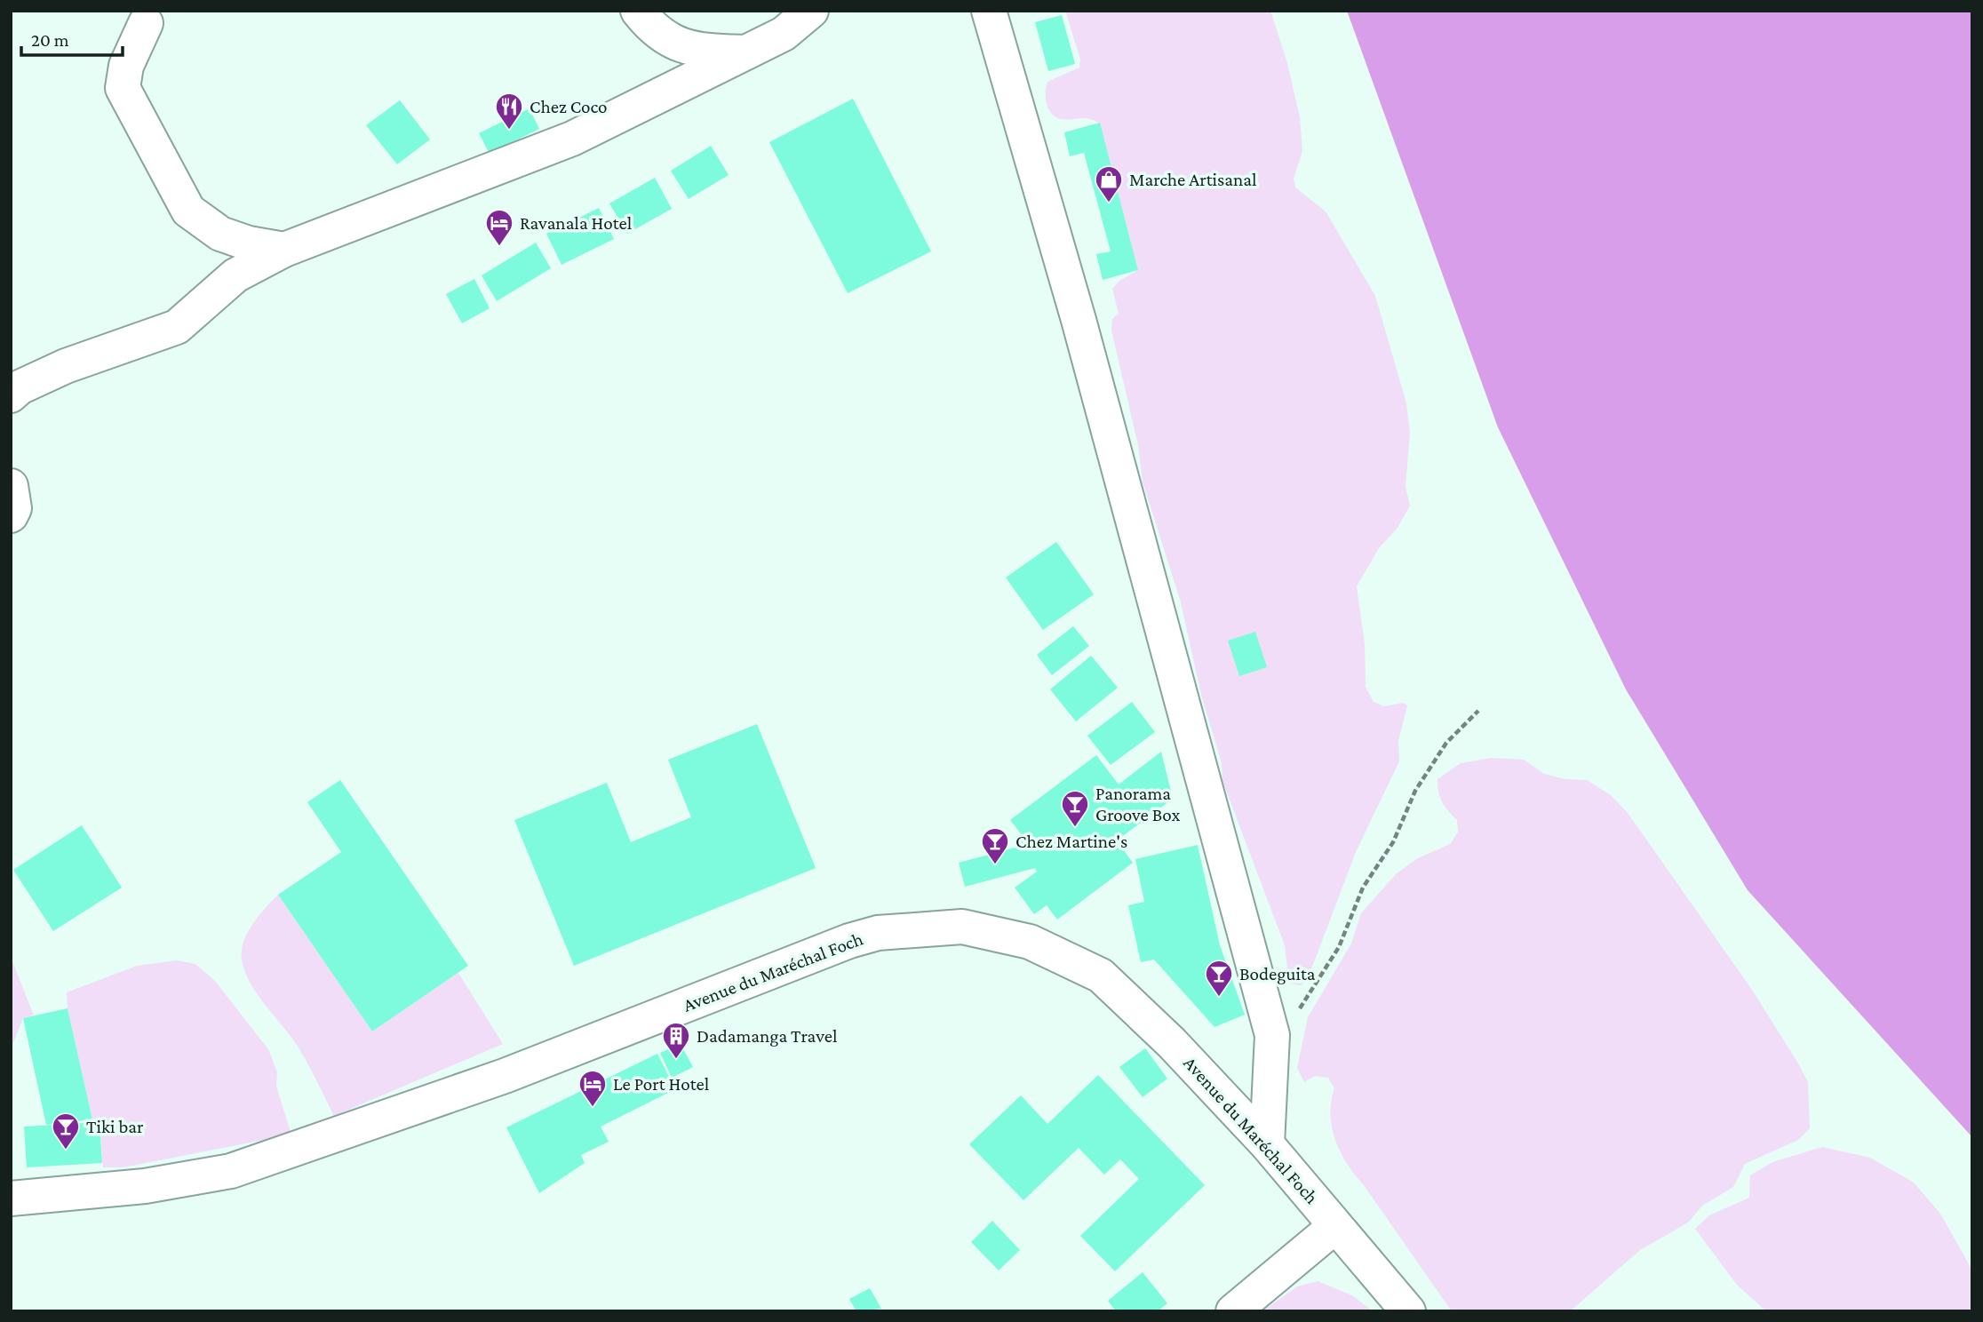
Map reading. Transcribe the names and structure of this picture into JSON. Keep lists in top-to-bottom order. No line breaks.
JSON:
{"streets":{"main road":["Avenue du Maréchal Foch"]},"places":{"restaurant":["Chez Coco"],"shop":["Marche Artisanal"],"hotel":["Ravanala Hotel","Le Port Hotel"],"bar":["Panorama Groove Box","Chez Martine's","Bodeguita","Tiki bar"],"building":["Dadamanga Travel"]},"scale_bar":"20 m"}
